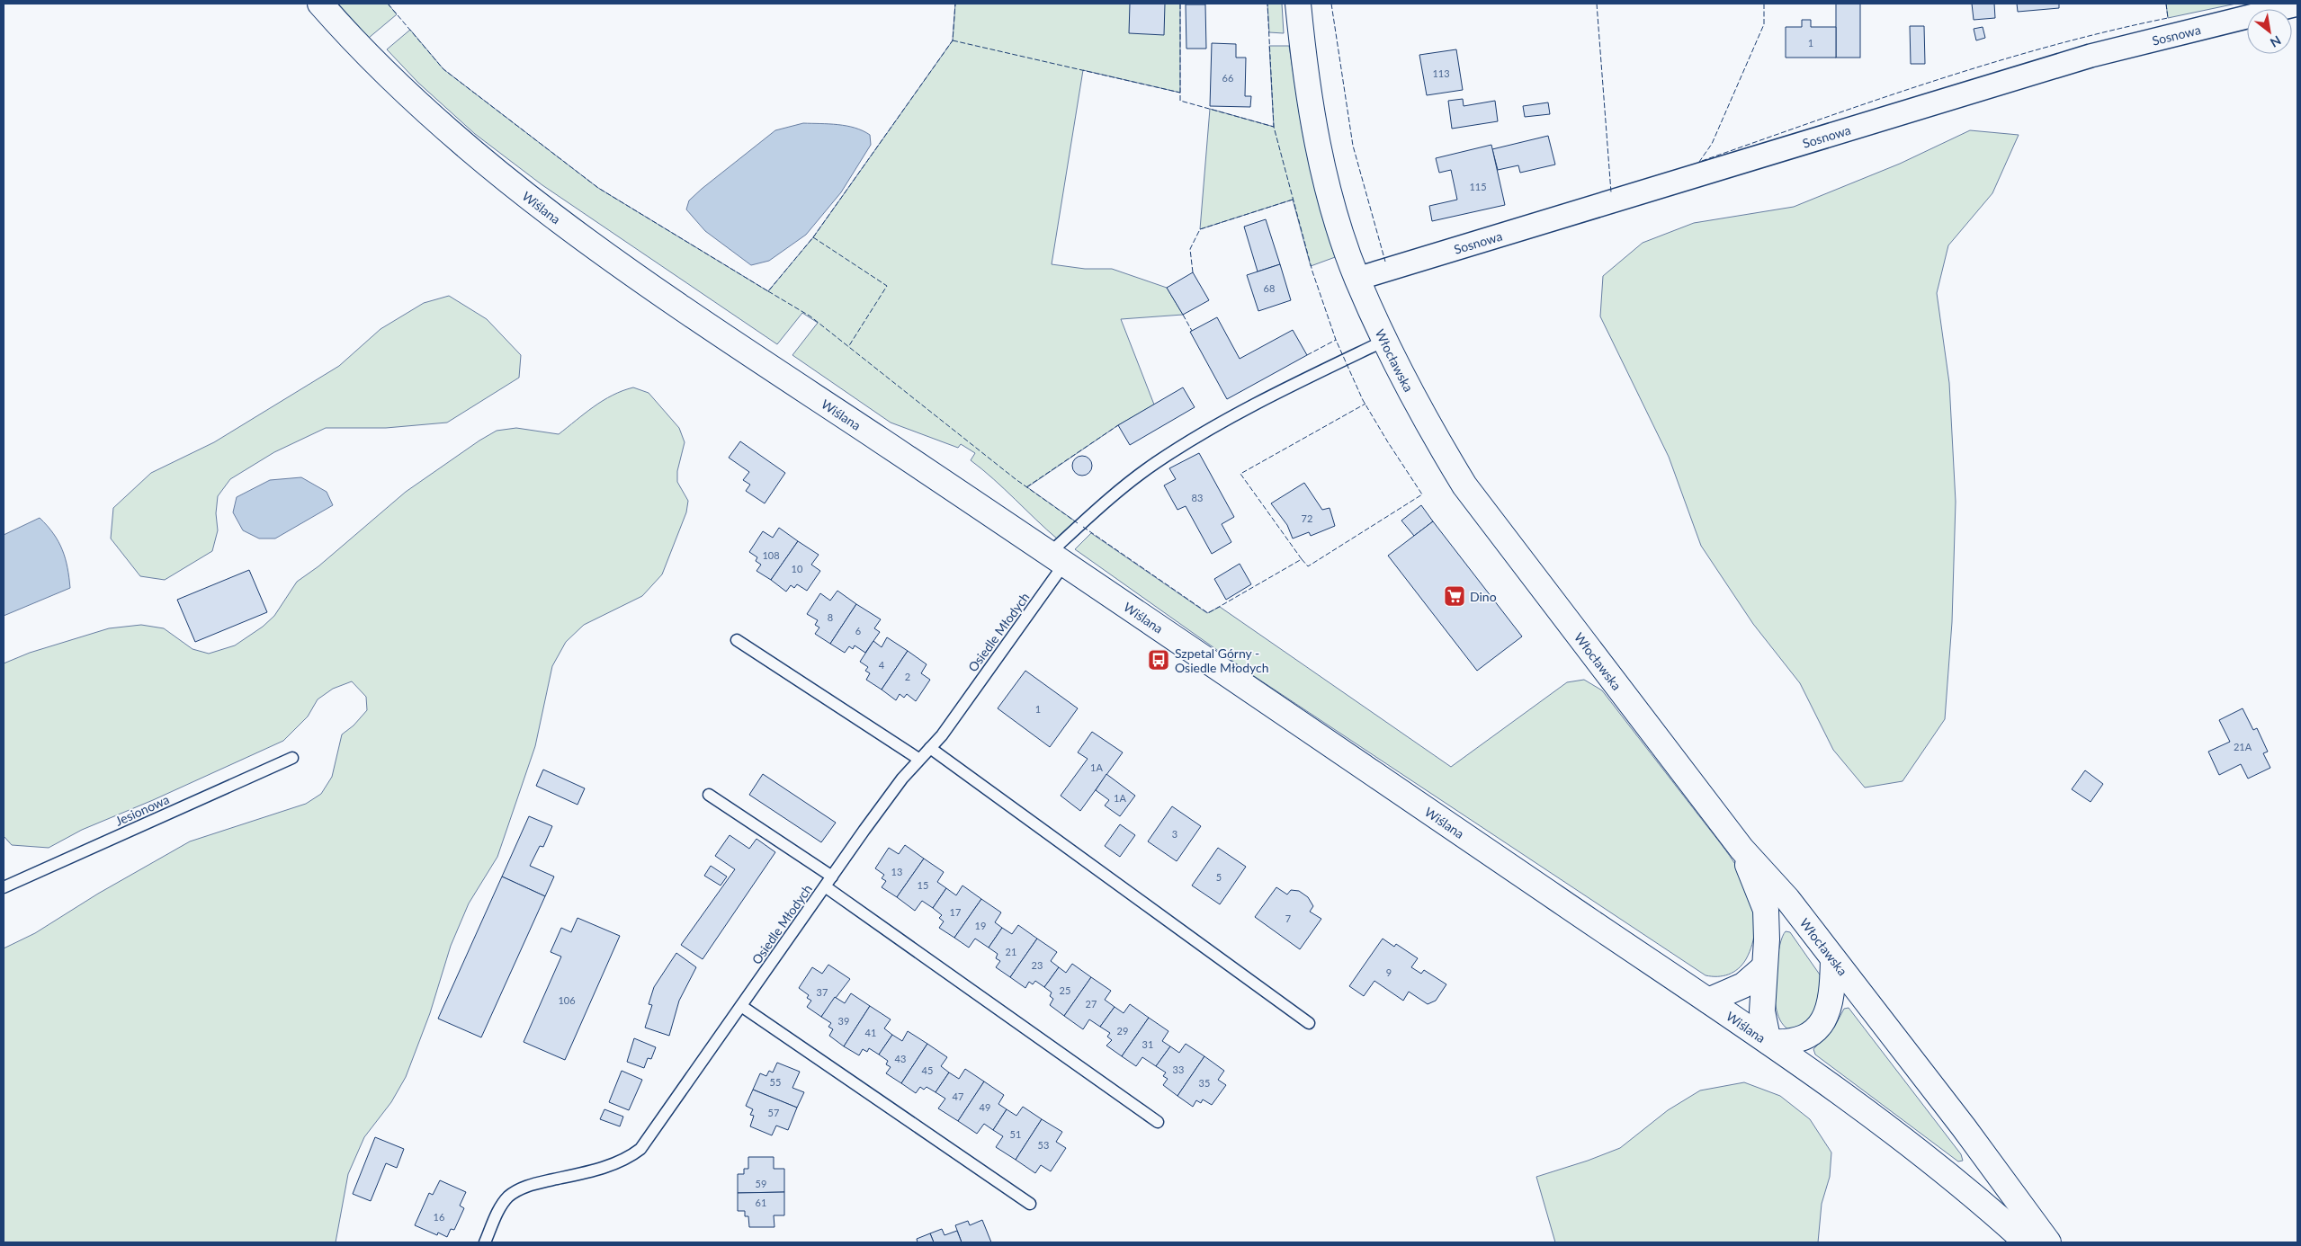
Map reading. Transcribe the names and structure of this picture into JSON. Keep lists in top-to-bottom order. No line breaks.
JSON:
{"streets":{"main road":["Wiślana","Włocławska"],"street":["Sosnowa"],"lane":["Osiedle Młodych","Jesionowa"]},"crossings":[["Sosnowa","Włocławska"],["Wiślana","Osiedle Młodych"],["Włocławska","Osiedle Młodych"]],"places":{"supermarket":["Dino"],"bus stop":["Szpetal Górny - Osiedle Młodych"]},"house_numbers":["1","113","66","115","68","83","72","108","10","8","6","4","2","1","21A","1A","1A","3","13","5","15","17","7","19","21","23","9","25","37","106","27","39","29","41","31","43","33","45","55","35","47","49","57","51","53","59","61","16"],"north":"bottom right"}
